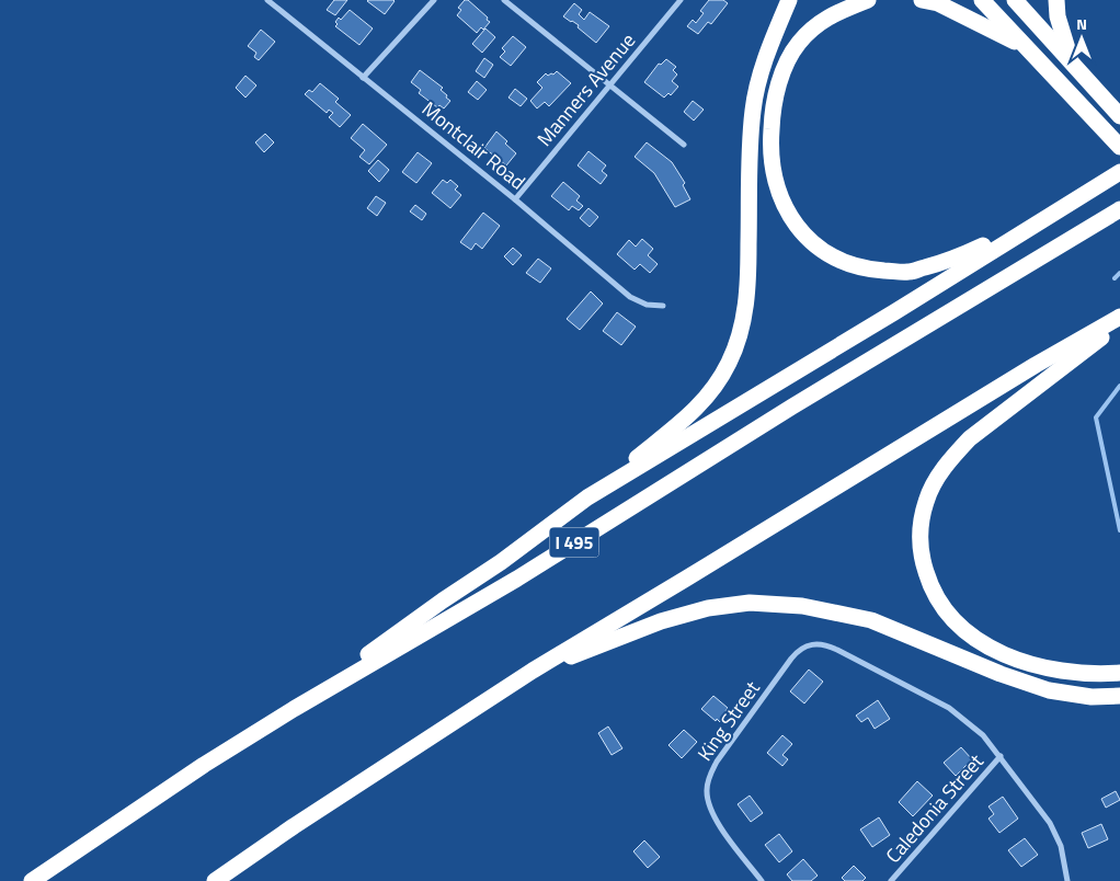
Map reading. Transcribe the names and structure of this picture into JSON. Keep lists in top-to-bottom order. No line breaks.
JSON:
{"streets":{"highway":["I 495"],"street":["Manners Avenue","Montclair Road","King Street","Caledonia Street"]},"crossings":[["Manners Avenue","Montclair Road"],["King Street","Caledonia Street"]],"north":"top"}
